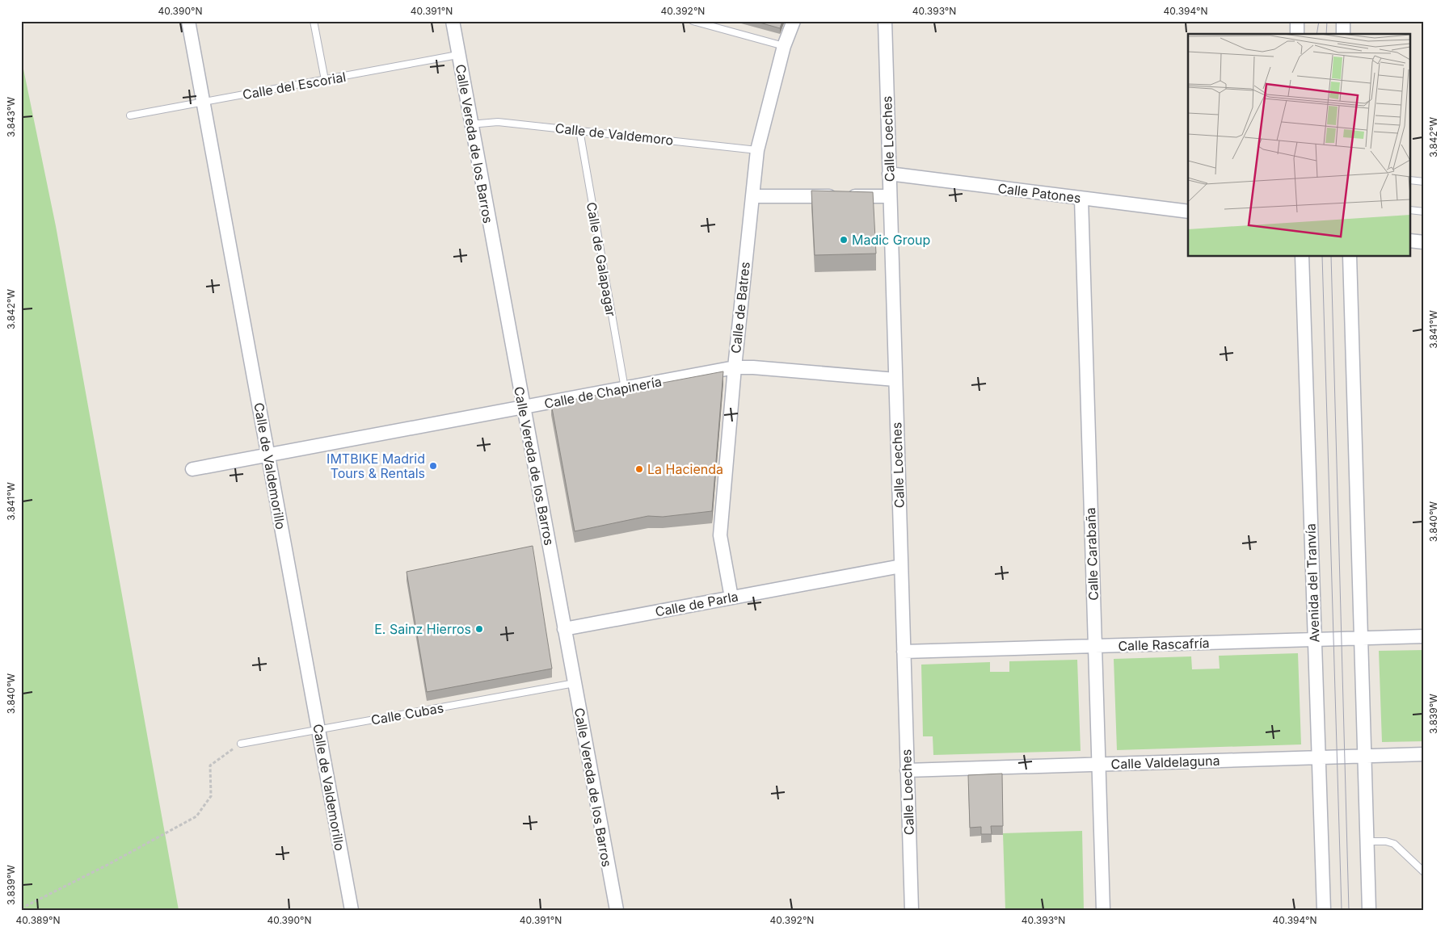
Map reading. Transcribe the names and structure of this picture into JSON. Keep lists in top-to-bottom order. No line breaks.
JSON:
{"streets":{"street":["Calle Loeches","Calle Vereda de los Barros","Calle Patones","Calle de Batres","Calle de Chapinería","Calle de Valdemorillo","Calle Carabaña","Avenida del Tranvía","Calle de Parla","Calle Rascafría","Calle Valdelaguna"],"lane":["Calle del Escorial","Calle de Valdemoro","Calle de Galapagar","Calle Cubas"]},"crossings":[["Calle del Escorial","Calle Vereda de los Barros"],["Calle del Escorial","Calle de Valdemorillo"],["Calle de Valdemoro","Calle Vereda de los Barros"],["Calle de Valdemoro","Calle de Galapagar"],["Calle de Valdemoro","Calle de Batres"],["Calle Loeches","Calle Patones"],["Calle Loeches","Calle de Chapinería"],["Calle Loeches","Calle de Parla"],["Calle Loeches","Calle Rascafría"],["Calle Loeches","Calle Valdelaguna"],["Calle Vereda de los Barros","Calle de Chapinería"],["Calle Vereda de los Barros","Calle de Parla"],["Calle Vereda de los Barros","Calle Cubas"],["Calle Patones","Calle Carabaña"],["Calle de Galapagar","Calle de Chapinería"],["Calle de Batres","Calle de Chapinería"],["Calle de Batres","Calle de Parla"],["Calle de Chapinería","Calle de Valdemorillo"],["Calle de Valdemorillo","Calle Cubas"],["Calle Carabaña","Calle Rascafría"],["Calle Carabaña","Calle Valdelaguna"],["Avenida del Tranvía","Calle Rascafría"],["Avenida del Tranvía","Calle Valdelaguna"]],"places":["Madic Group","IMTBIKE Madrid Tours & Rentals","La Hacienda","E. Sainz Hierros"],"coordinates":["40.390°N","40.391°N","40.392°N","40.393°N","40.394°N","3.843°W","3.842°W","3.841°W","3.840°W","3.839°W","40.389°N"]}
